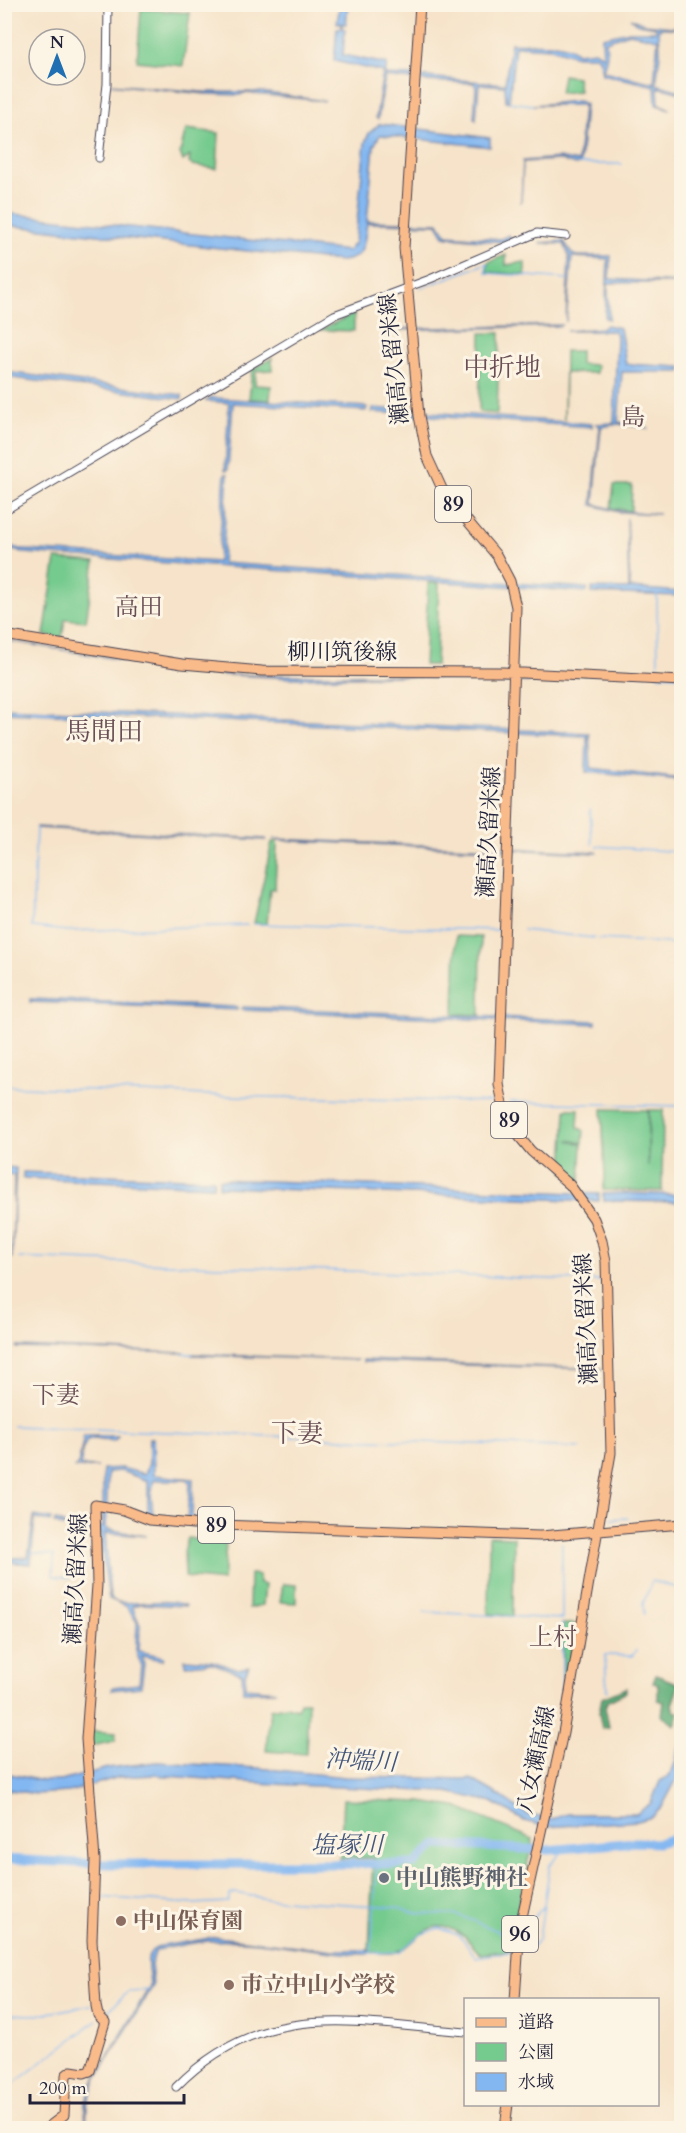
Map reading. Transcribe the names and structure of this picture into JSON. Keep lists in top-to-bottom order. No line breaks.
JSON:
{"streets":{"main road":["瀬高久留米線","89","柳川筑後線","八女瀬高線","96"]},"crossings":[["瀬高久留米線","89"],["瀬高久留米線","柳川筑後線"],["瀬高久留米線","八女瀬高線"],["89","八女瀬高線"]],"districts":["中折地","島","高田","馬間田","下妻","下妻","上村"],"water":["沖端川","塩塚川"],"places":["中山熊野神社","中山保育園","市立中山小学校"],"legend":["道路","公園","水域"],"scale_bar":"200 m","north":"top"}
